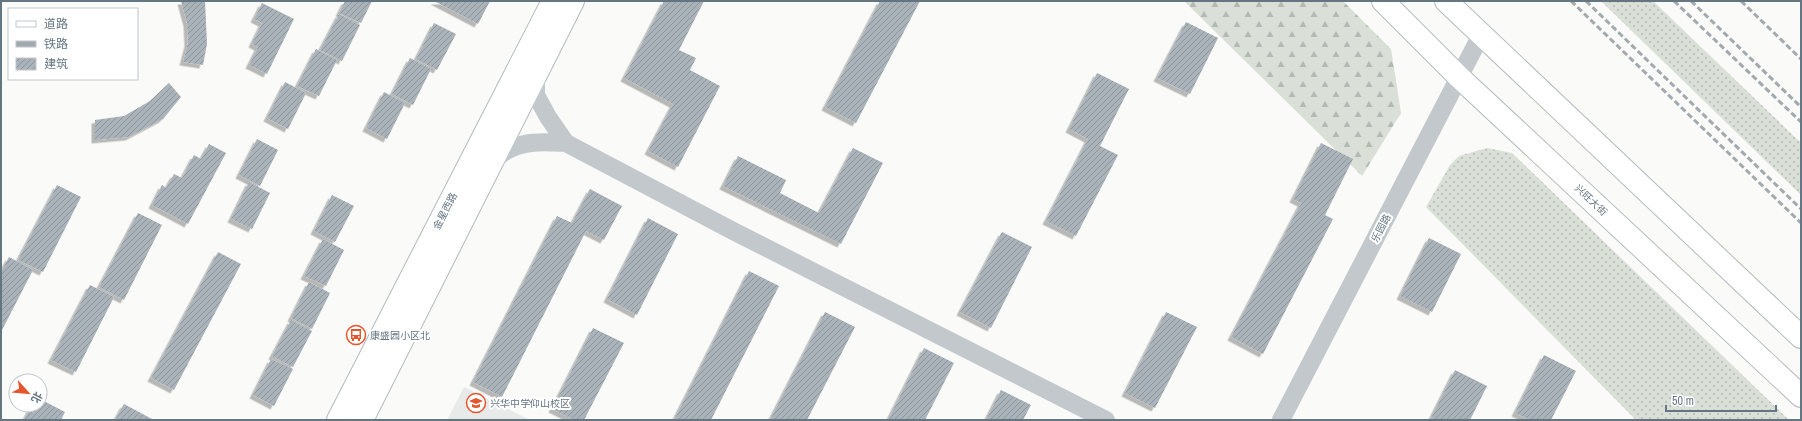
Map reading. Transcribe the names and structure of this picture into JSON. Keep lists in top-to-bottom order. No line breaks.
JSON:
{"streets":{"main road":["兴旺大街","金星西路"],"street":["乐园路"]},"crossings":[["兴旺大街","乐园路"]],"places":{"bus stop":["康盛园小区北"],"school or university":["兴华中学仰山校区"]},"legend":["道路","铁路","建筑"],"scale_bar":"50 m","north":"bottom right"}
